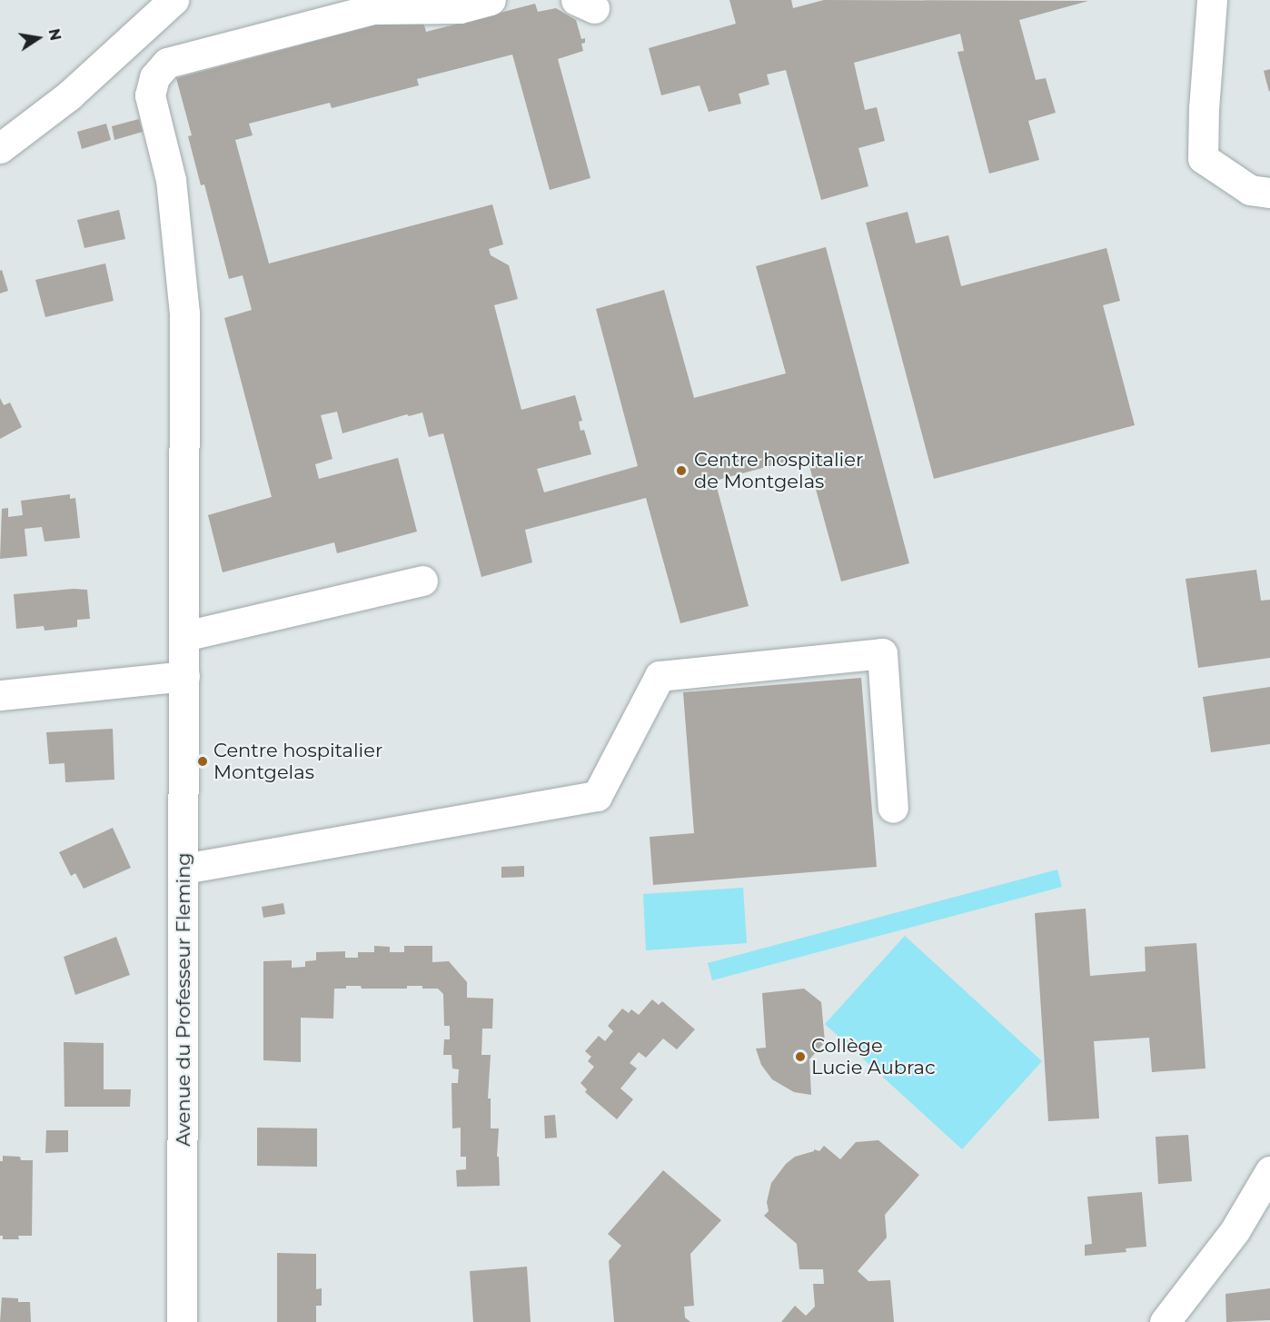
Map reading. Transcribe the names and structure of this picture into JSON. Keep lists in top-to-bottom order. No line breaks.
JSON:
{"streets":{"street":["Avenue du Professeur Fleming"]},"places":["Centre hospitalier de Montgelas","Centre hospitalier Montgelas","Collège Lucie Aubrac"],"north":"right"}
